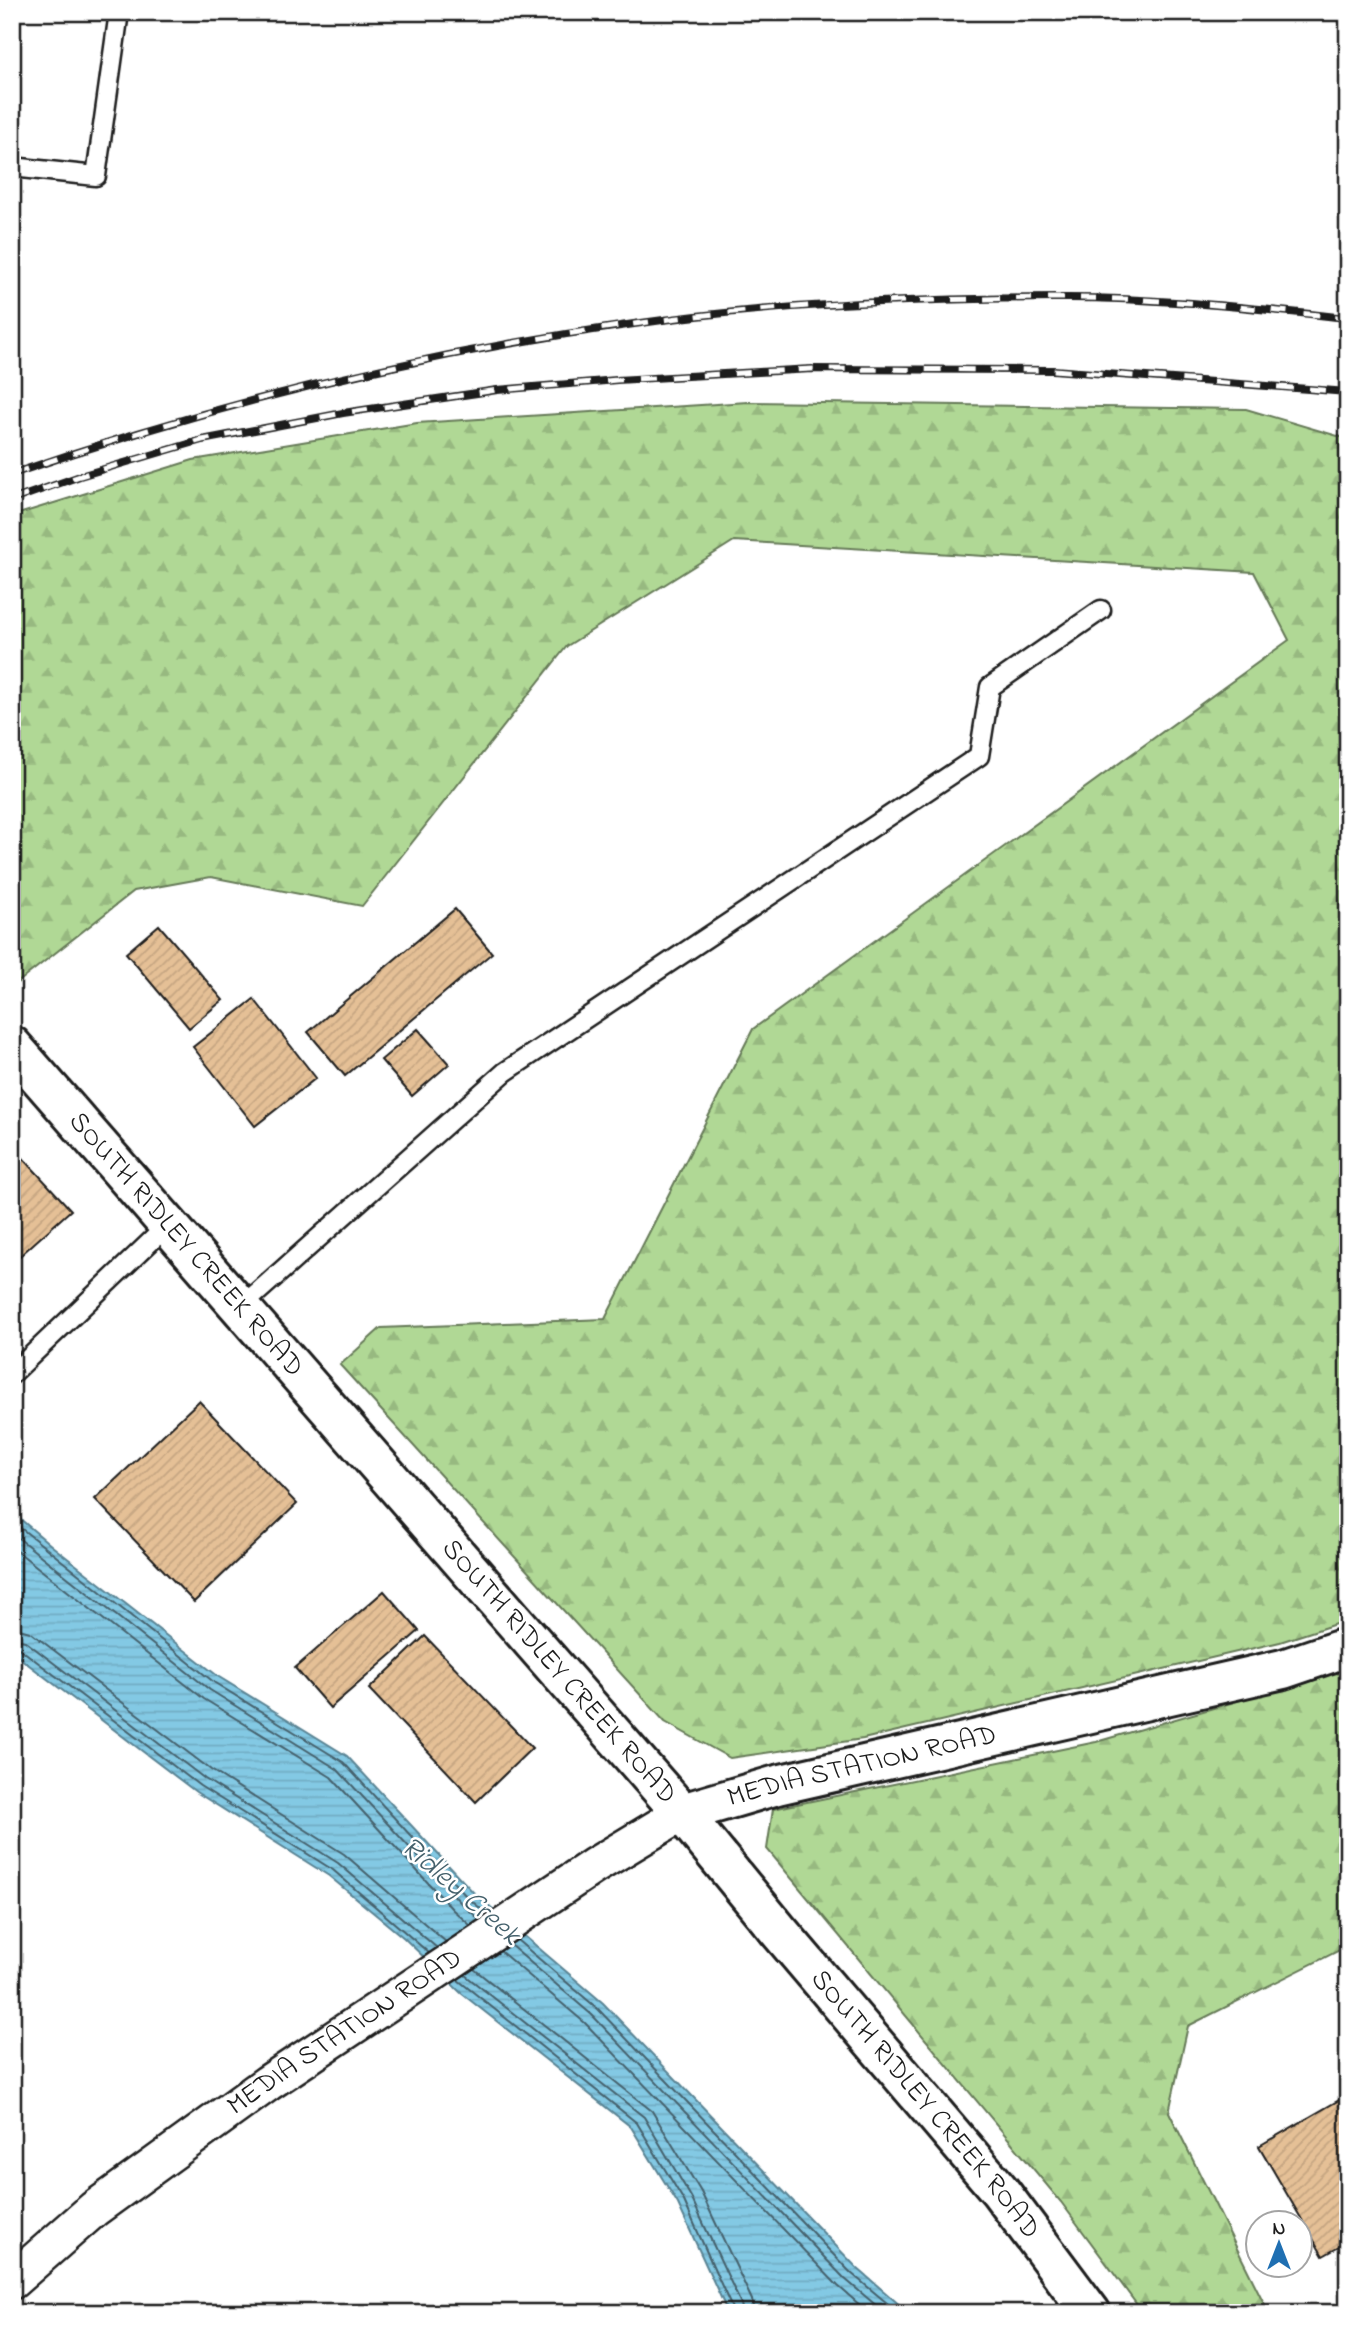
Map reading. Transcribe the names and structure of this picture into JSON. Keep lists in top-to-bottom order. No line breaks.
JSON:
{"streets":{"street":["SOUTH RIDLEY CREEK ROAD","MEDIA STATION ROAD"]},"crossings":[["SOUTH RIDLEY CREEK ROAD","MEDIA STATION ROAD"]],"water":["Ridley Creek"],"north":"top"}
